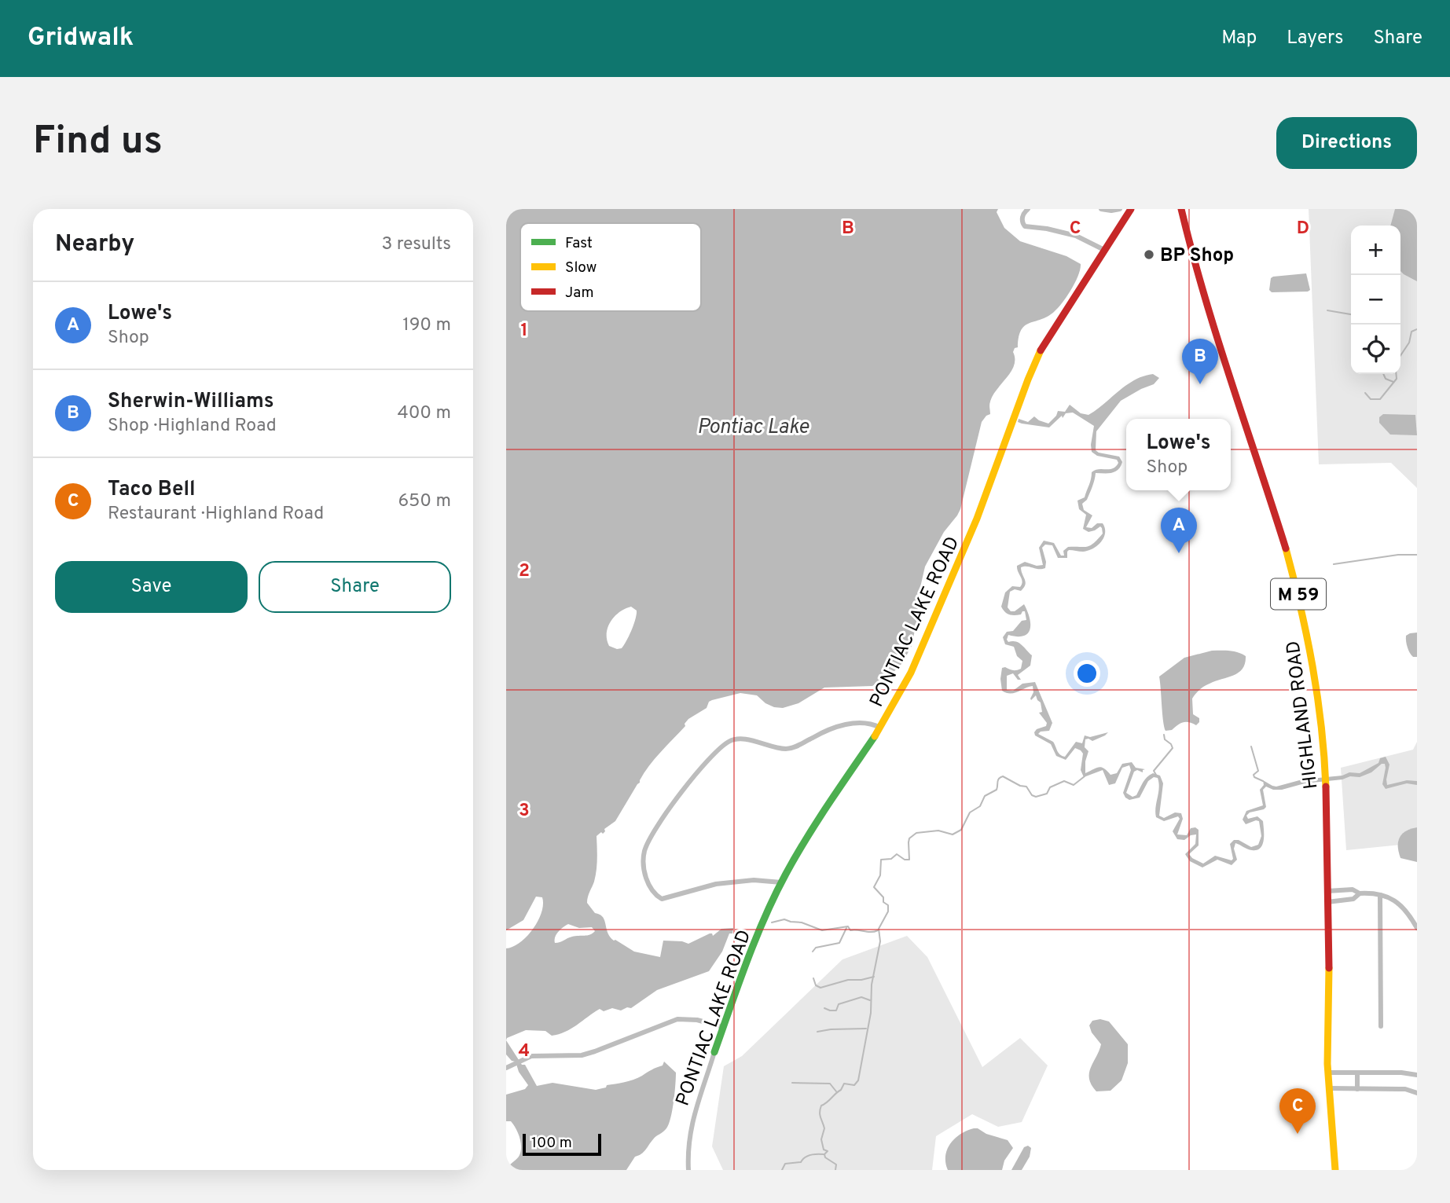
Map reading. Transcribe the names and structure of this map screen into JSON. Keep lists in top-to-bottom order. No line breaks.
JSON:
{"streets":{"main road":["M 59","PONTIAC LAKE ROAD","HIGHLAND ROAD"]},"water":["Pontiac Lake"],"places":["BP Shop"],"legend":["Fast","Slow","Jam"],"scale_bar":"100 m","page":{"header":"Gridwalk","nav":["Map","Layers","Share"],"buttons":["Directions",["Save","Share"]],"title":"Find us","heading":["Nearby","3 results"],"map_buttons":["+","−"],"list":[{"mark":"A","name":"Lowe's","note":"Shop","value":"190 m"},{"mark":"B","name":"Sherwin-Williams","note":"Shop · Highland Road","value":"400 m"},{"mark":"C","name":"Taco Bell","note":"Restaurant · Highland Road","value":"650 m"}],"pins":["B","A","C"],"popup":["Lowe's","Shop"],"scale":"100 m"},"grid":{"columns":["B","C","D"],"rows":["1","2","3","4"]}}
